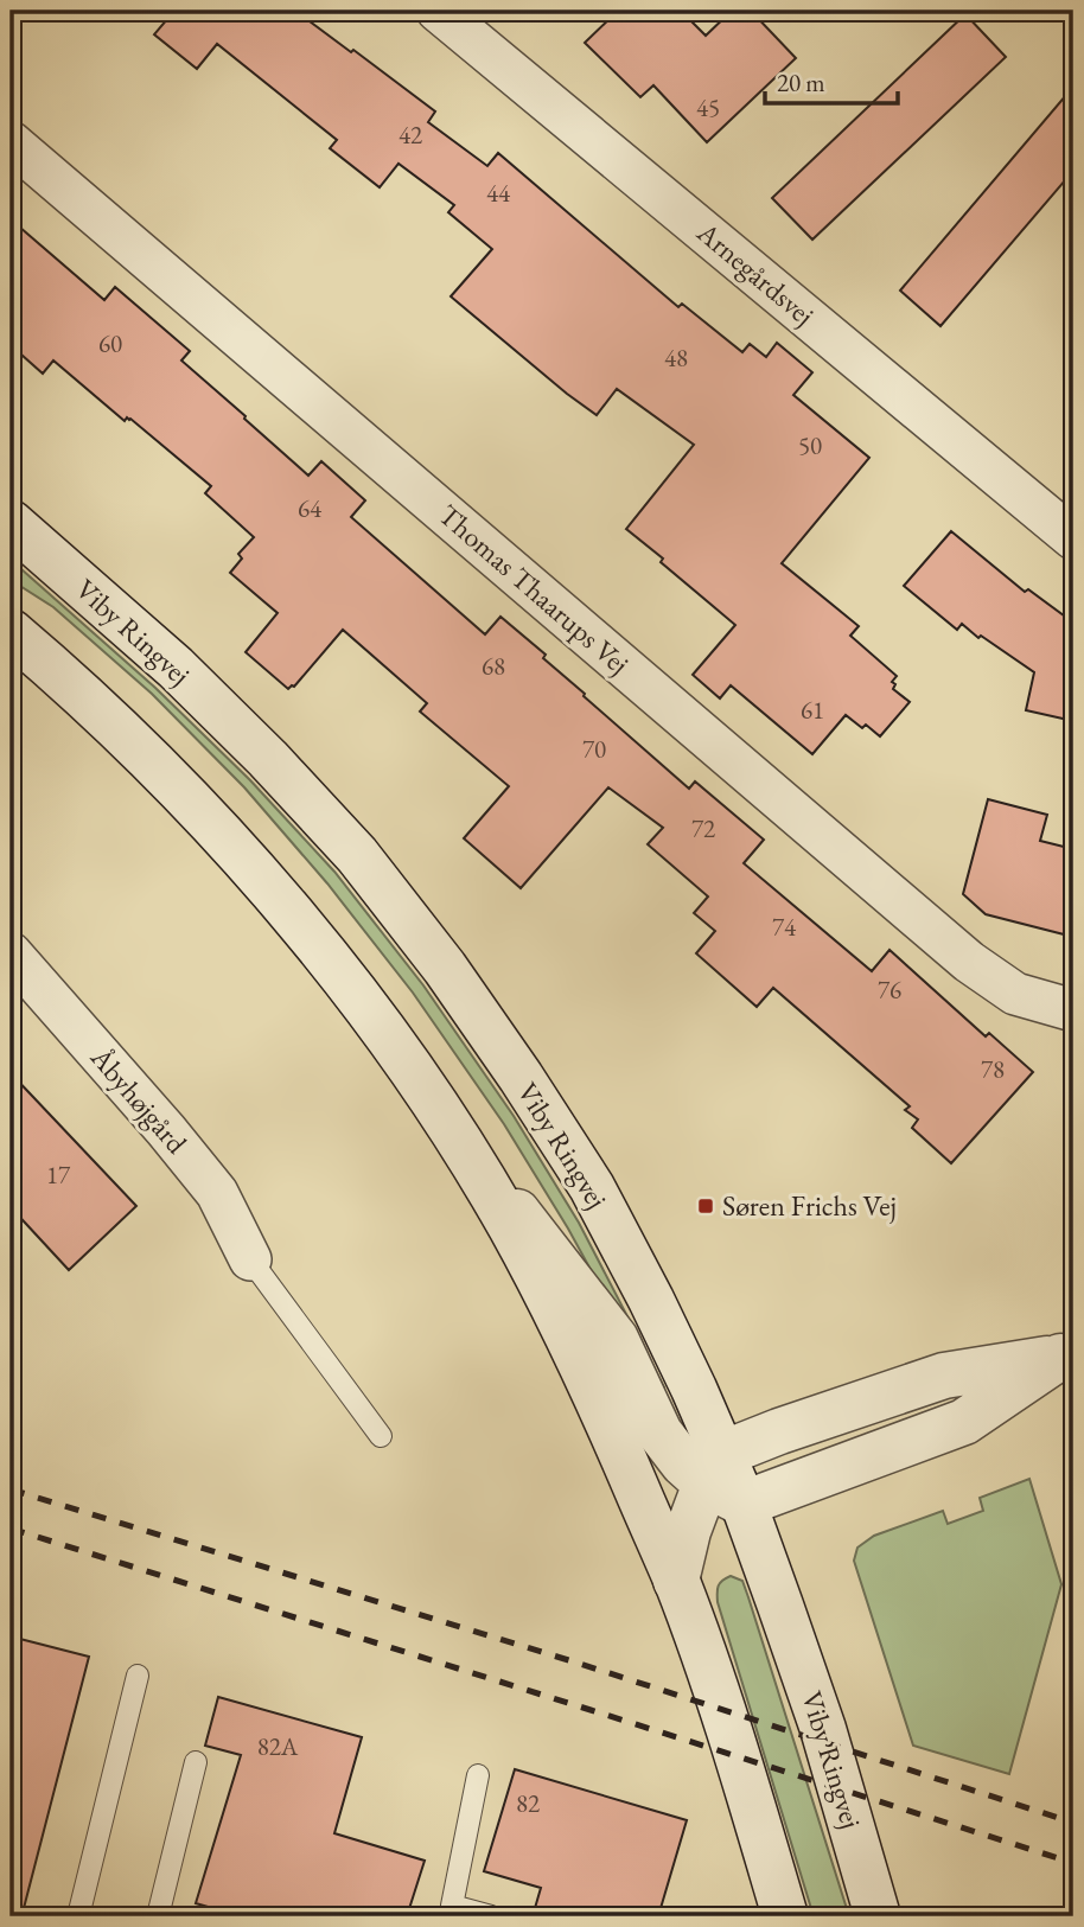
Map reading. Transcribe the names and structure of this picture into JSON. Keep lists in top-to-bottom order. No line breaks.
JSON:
{"streets":{"main road":["Viby Ringvej"],"street":["Arnegårdsvej","Thomas Thaarups Vej","Åbyhøjgård"]},"places":{"transit":["Søren Frichs Vej"]},"house_numbers":["45","42","44","60","48","50","64","68","61","70","72","74","76","78","17","82A","82"],"scale_bar":"20 m"}
